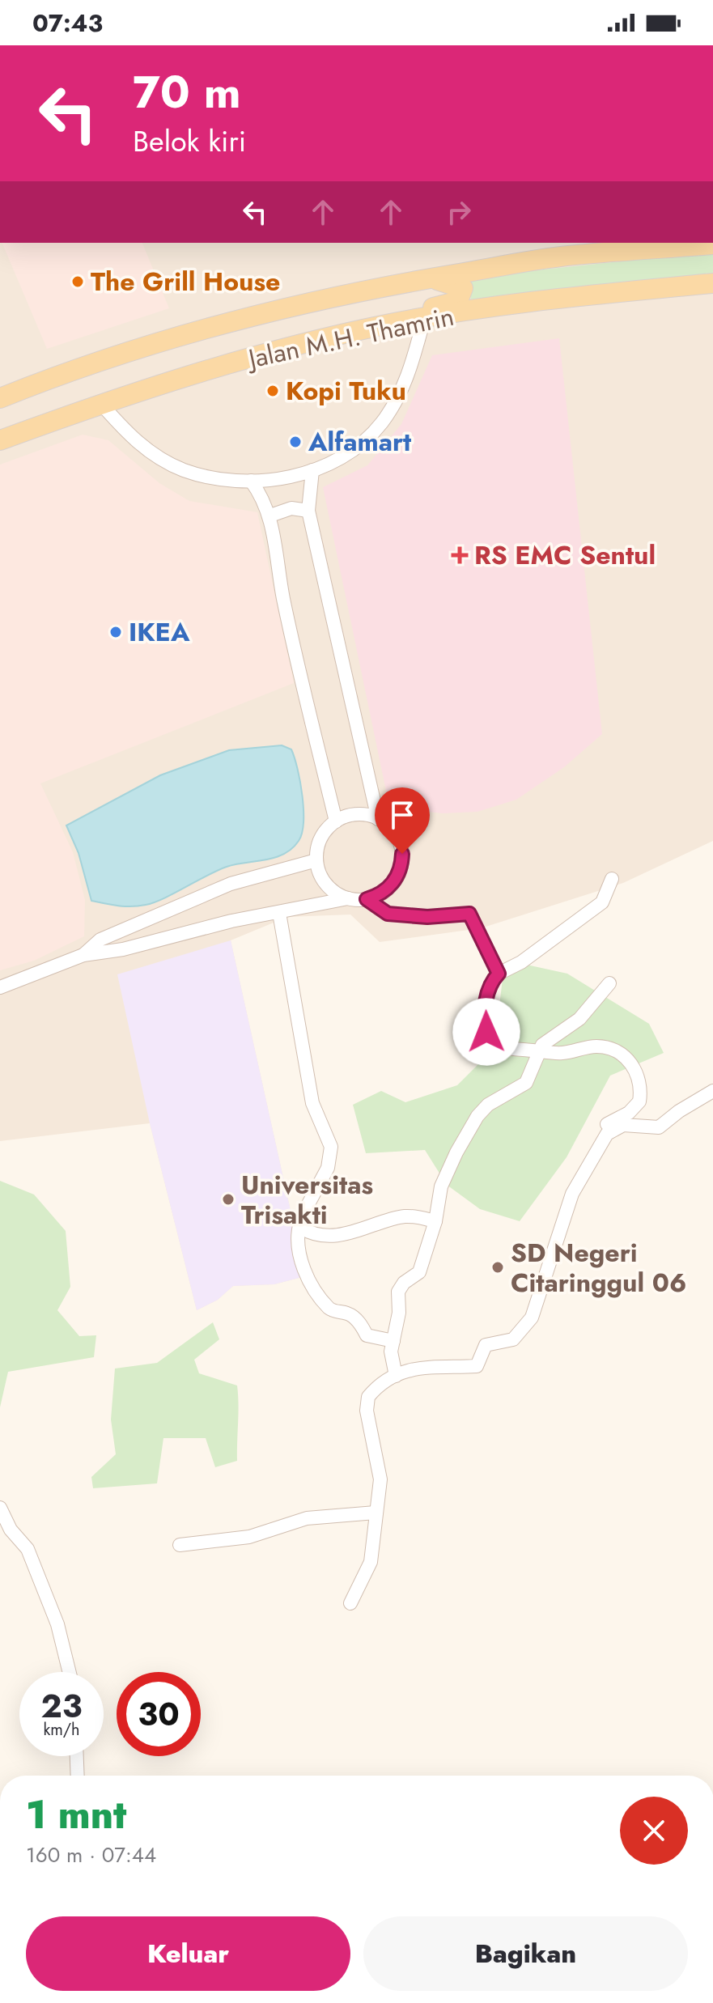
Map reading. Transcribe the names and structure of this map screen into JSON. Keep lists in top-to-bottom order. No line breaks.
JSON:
{"streets":{"main road":["Jalan M.H. Thamrin"]},"places":{"other":["The Grill House","Kopi Tuku","Alfamart","IKEA","Universitas Trisakti","SD Negeri Citaringgul 06"],"health":["RS EMC Sentul"]},"page":{"status":"07:43","turn":["70 m","Belok kiri"],"speed":"23 km/h","limit":"30","heading":["1 mnt","160 m · 07:44"],"buttons":["Keluar","Bagikan"]}}
